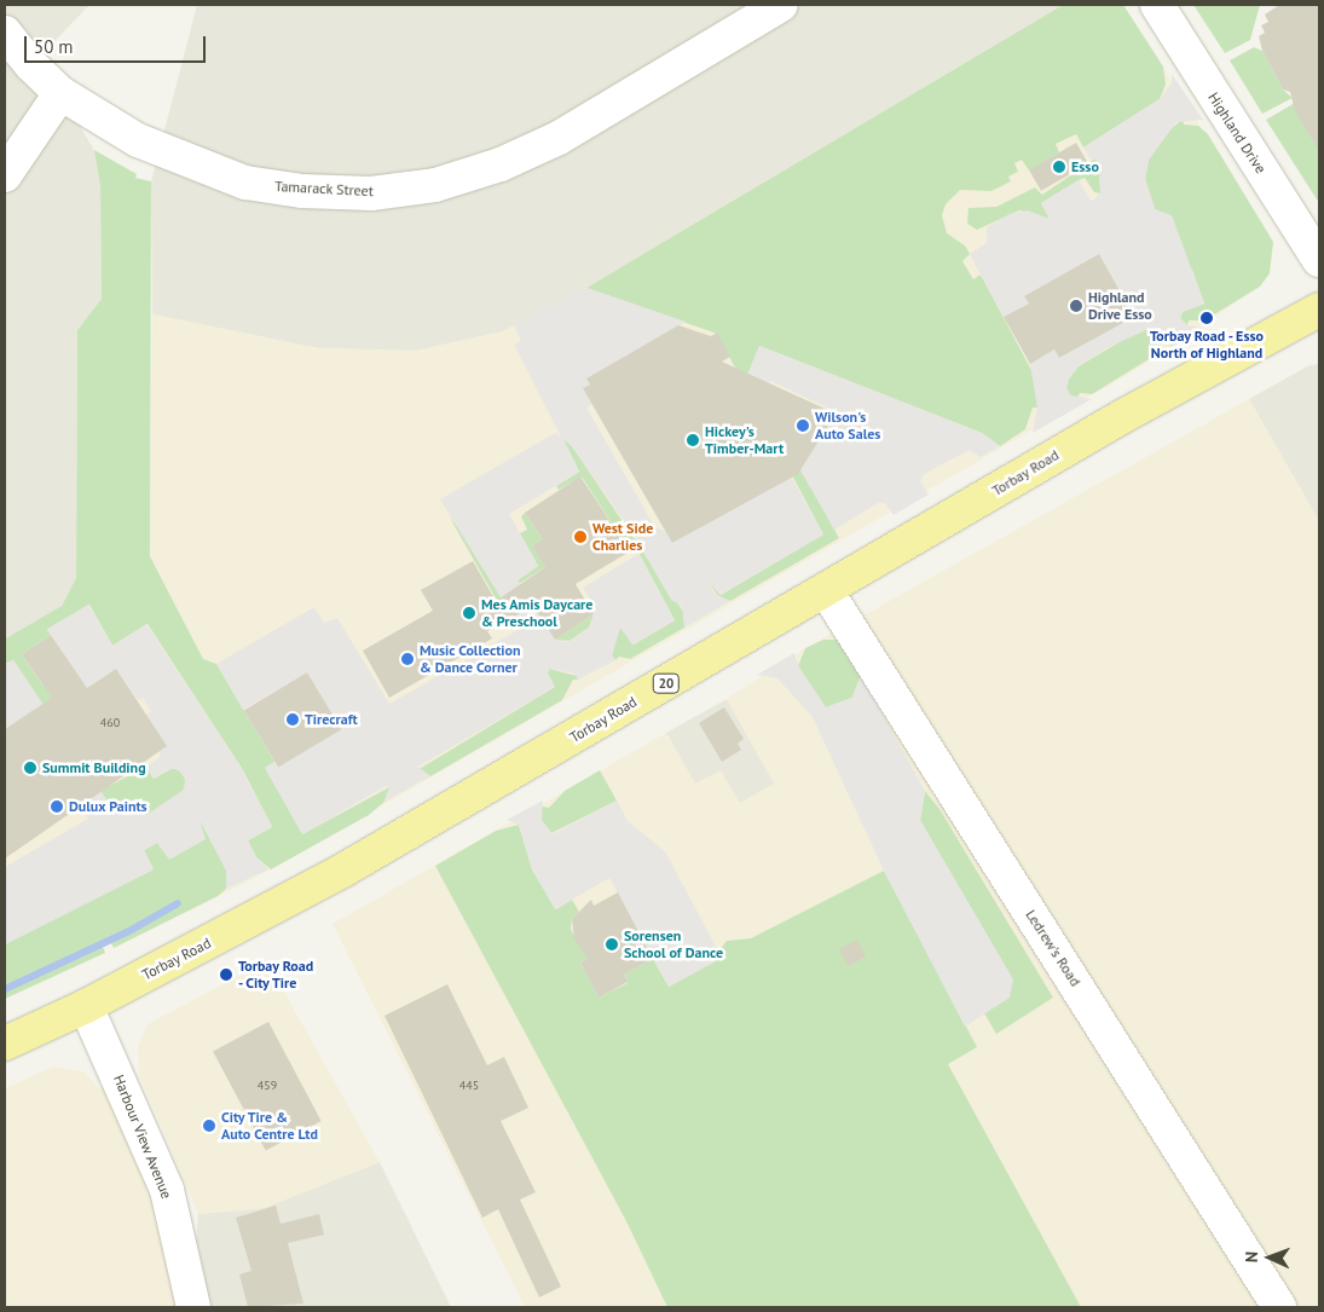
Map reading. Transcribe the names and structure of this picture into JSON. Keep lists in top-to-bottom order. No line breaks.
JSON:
{"streets":{"main road":["Torbay Road","20"],"street":["Highland Drive","Tamarack Street","Ledrew's Road","Harbour View Avenue"]},"crossings":[["Torbay Road","Ledrew's Road"],["Torbay Road","Harbour View Avenue"]],"places":["Esso","Highland Drive Esso","Torbay Road - Esso North of Highland","Wilson's Auto Sales","Hickey's Timber-Mart","West Side Charlies","Mes Amis Daycare & Preschool","Music Collection & Dance Corner","Tirecraft","Summit Building","Dulux Paints","Sorensen School of Dance","Torbay Road - City Tire","City Tire & Auto Centre Ltd"],"house_numbers":["460","459","445"],"scale_bar":"50 m","north":"left"}
